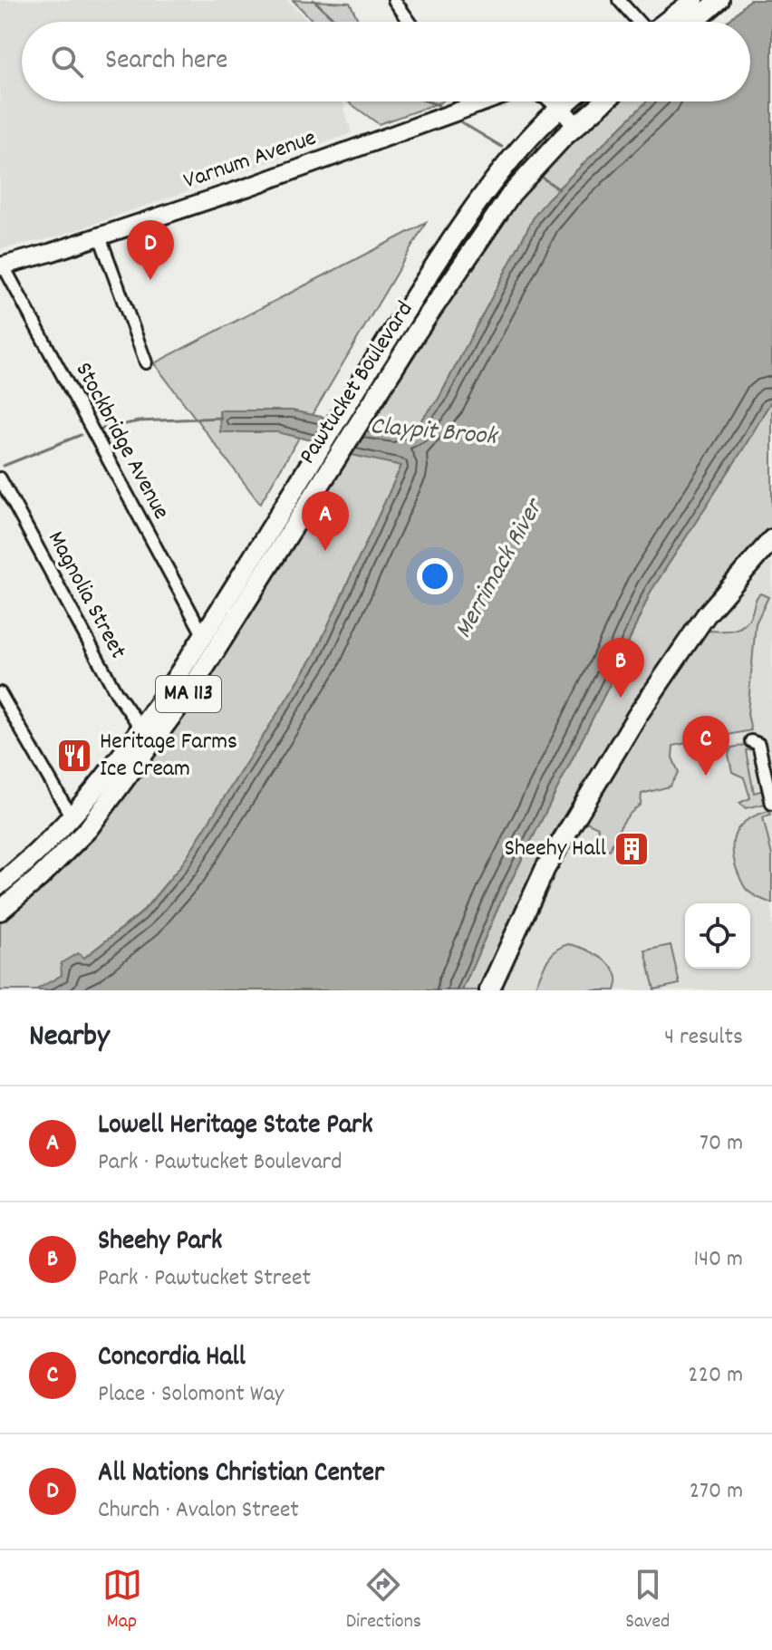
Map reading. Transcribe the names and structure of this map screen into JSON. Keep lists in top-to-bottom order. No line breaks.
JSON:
{"streets":{"main road":["Varnum Avenue","Pawtucket Boulevard","MA 113"],"street":["Stockbridge Avenue","Magnolia Street"]},"crossings":[["Varnum Avenue","Pawtucket Boulevard"],["Varnum Avenue","Stockbridge Avenue"],["Varnum Avenue","MA 113"],["Pawtucket Boulevard","Stockbridge Avenue"],["Pawtucket Boulevard","Magnolia Street"],["Pawtucket Boulevard","MA 113"]],"water":["Claypit Brook","Merrimack River"],"places":{"restaurant":["Heritage Farms Ice Cream"],"building":["Sheehy Hall"]},"page":{"search":"Search here","pins":["D","A","B","C"],"heading":["Nearby","4 results"],"list":[{"mark":"A","name":"Lowell Heritage State Park","note":"Park · Pawtucket Boulevard","value":"70 m"},{"mark":"B","name":"Sheehy Park","note":"Park · Pawtucket Street","value":"140 m"},{"mark":"C","name":"Concordia Hall","note":"Place · Solomont Way","value":"220 m"},{"mark":"D","name":"All Nations Christian Center","note":"Church · Avalon Street","value":"270 m"}],"nav":["Map","Directions","Saved"]}}
